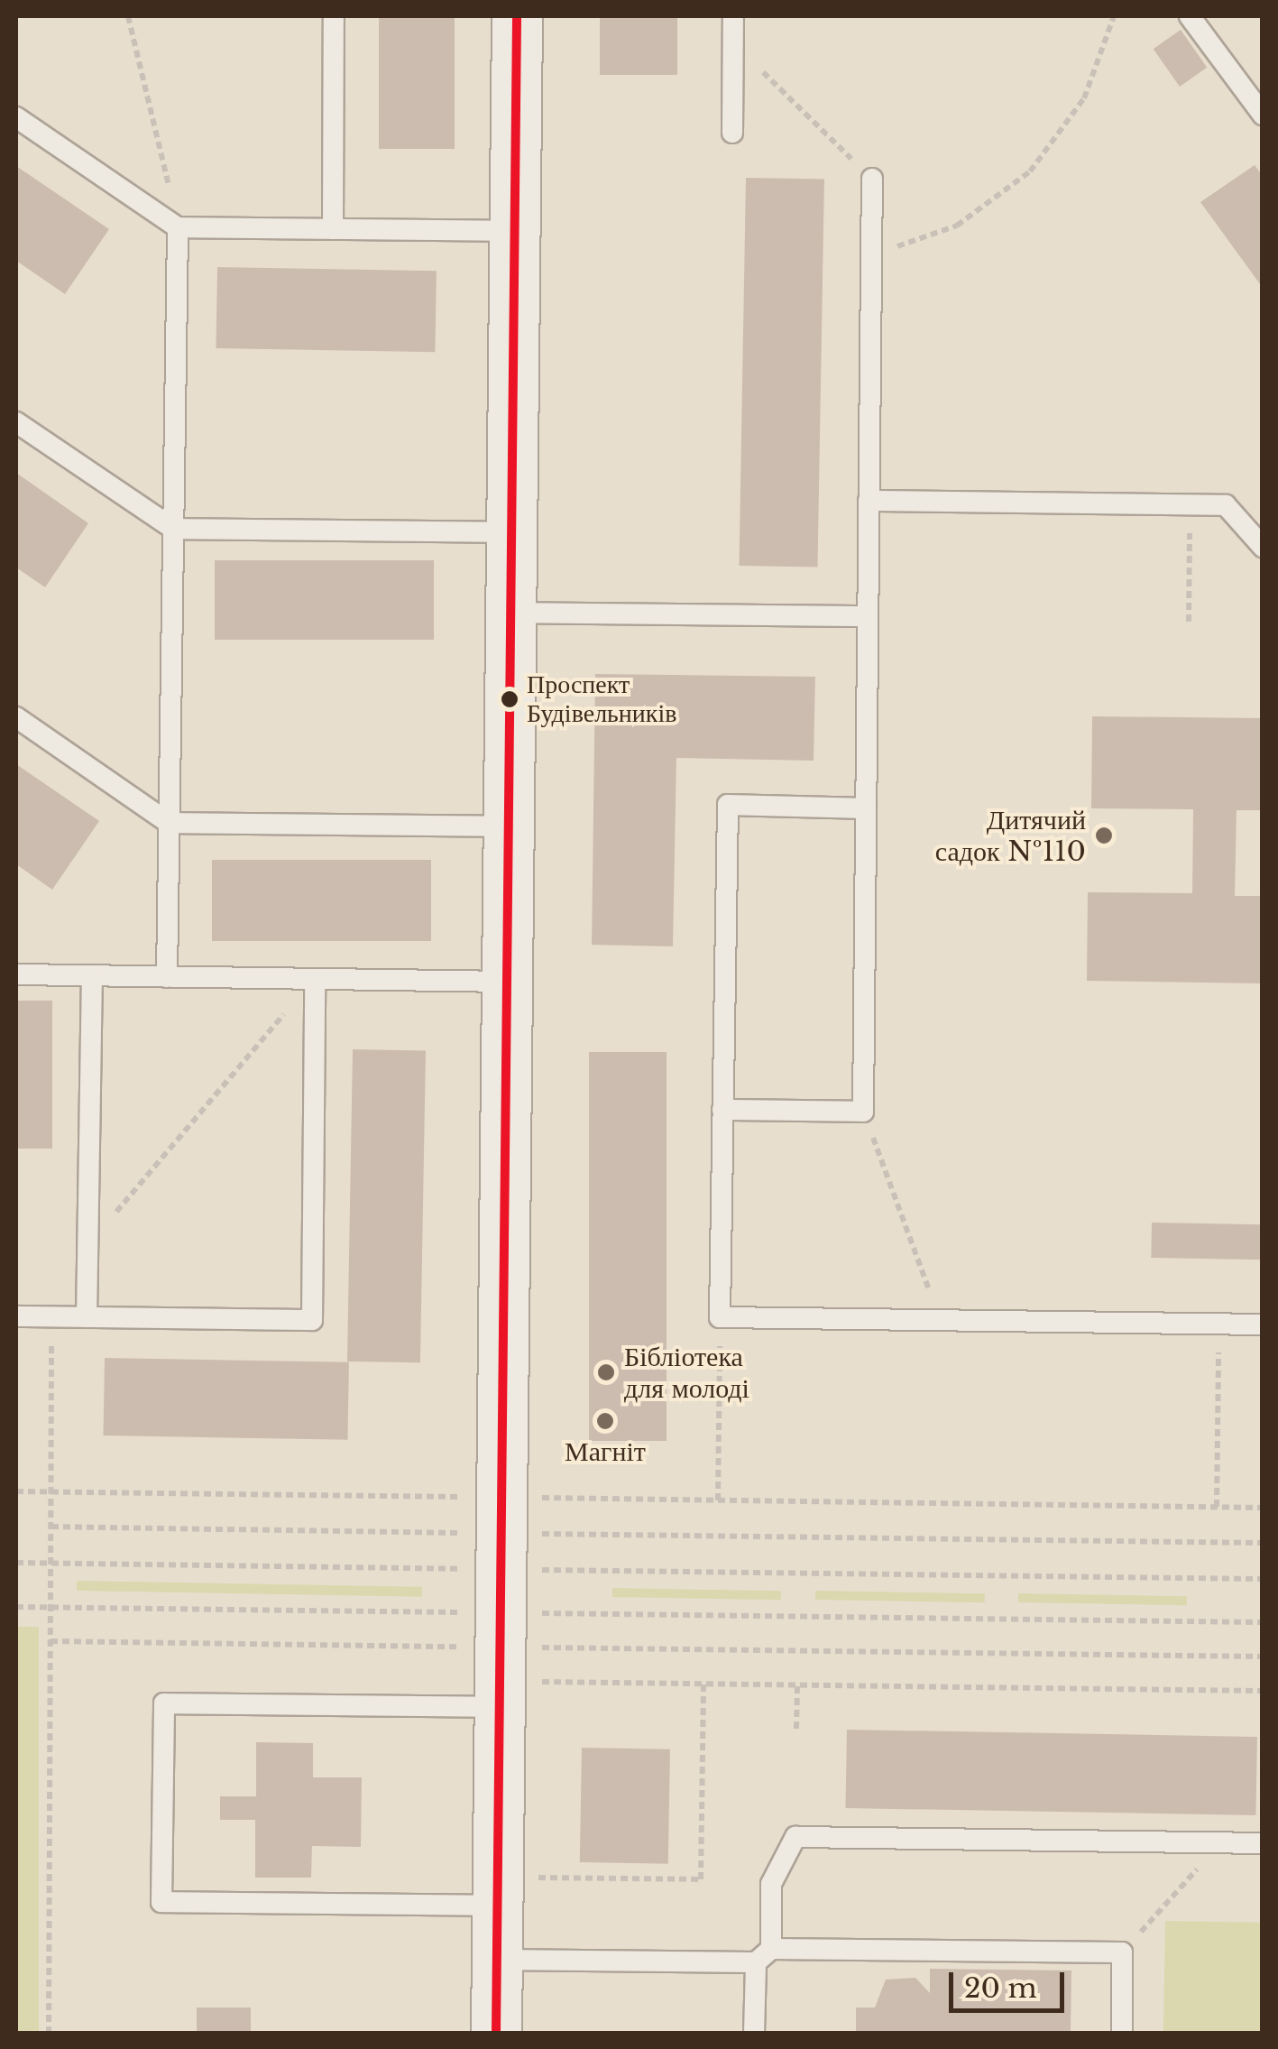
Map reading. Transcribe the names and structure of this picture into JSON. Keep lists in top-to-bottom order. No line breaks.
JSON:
{"places":["Проспект Будівельників","Дитячий садок №110","Бібліотека для молоді","Магніт"],"scale_bar":"20 m"}
